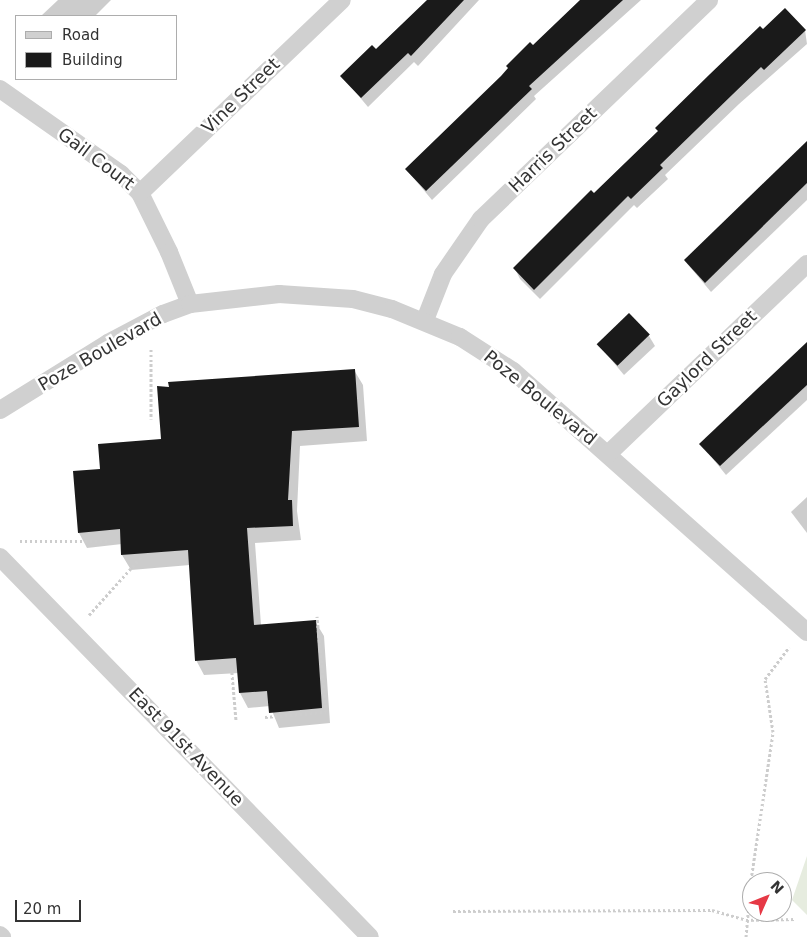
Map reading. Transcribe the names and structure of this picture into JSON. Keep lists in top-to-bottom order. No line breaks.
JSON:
{"streets":{"street":["Vine Street","Harris Street","Gail Court","Poze Boulevard","Gaylord Street","East 91st Avenue"]},"crossings":[["Vine Street","Gail Court"],["Harris Street","Poze Boulevard"],["Gail Court","Poze Boulevard"],["Poze Boulevard","Gaylord Street"]],"legend":["Road","Building"],"scale_bar":"20 m","north":"top right"}
